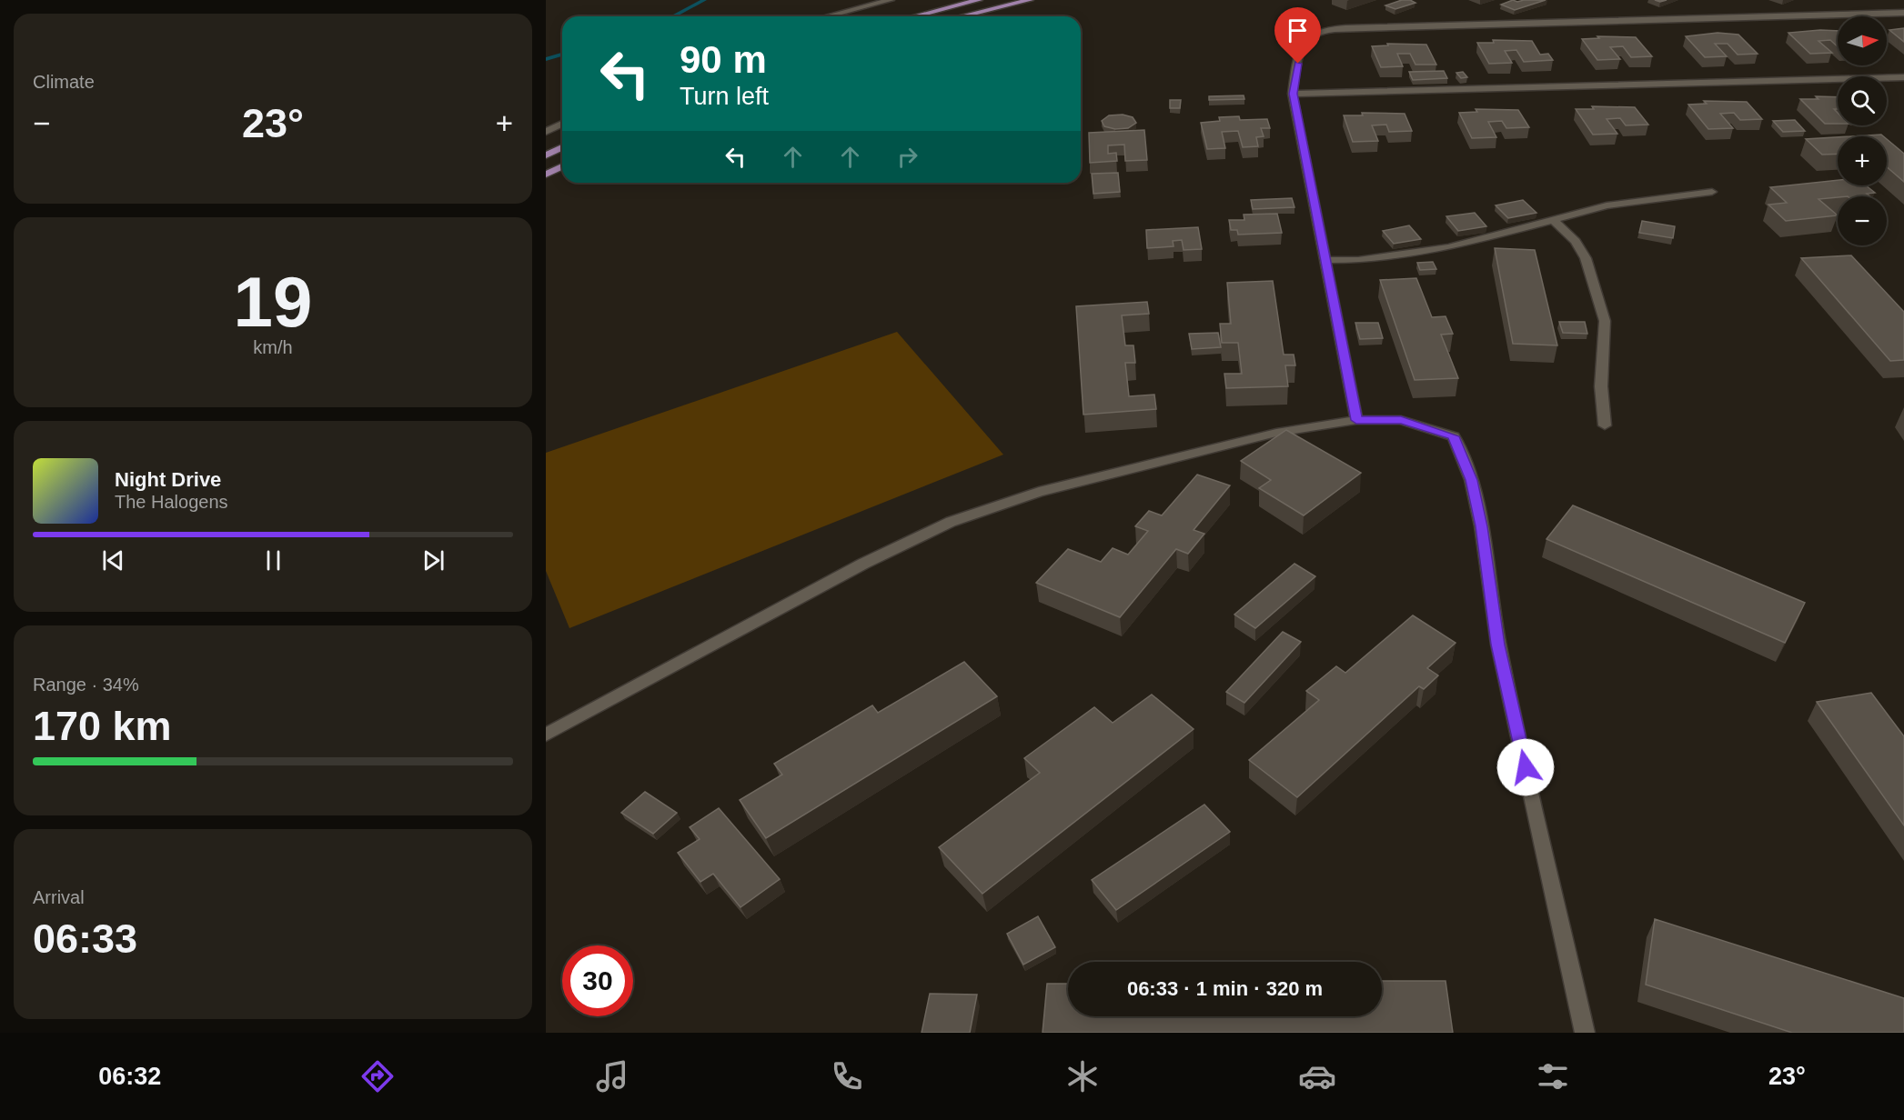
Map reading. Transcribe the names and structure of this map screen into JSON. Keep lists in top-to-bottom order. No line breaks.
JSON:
{"north":"right","page":{"tile":["Climate",["19","km/h"],["Range · 34%","170 km"],["Arrival","06:33"]],"map_buttons":["+","−"],"turn":["90 m","Turn left"],"heat":["−","23°","+"],"song":["Night Drive","The Halogens"],"limit":"30","trip":"06:33 · 1 min · 320 m","tabs":["06:32","23°"]}}
